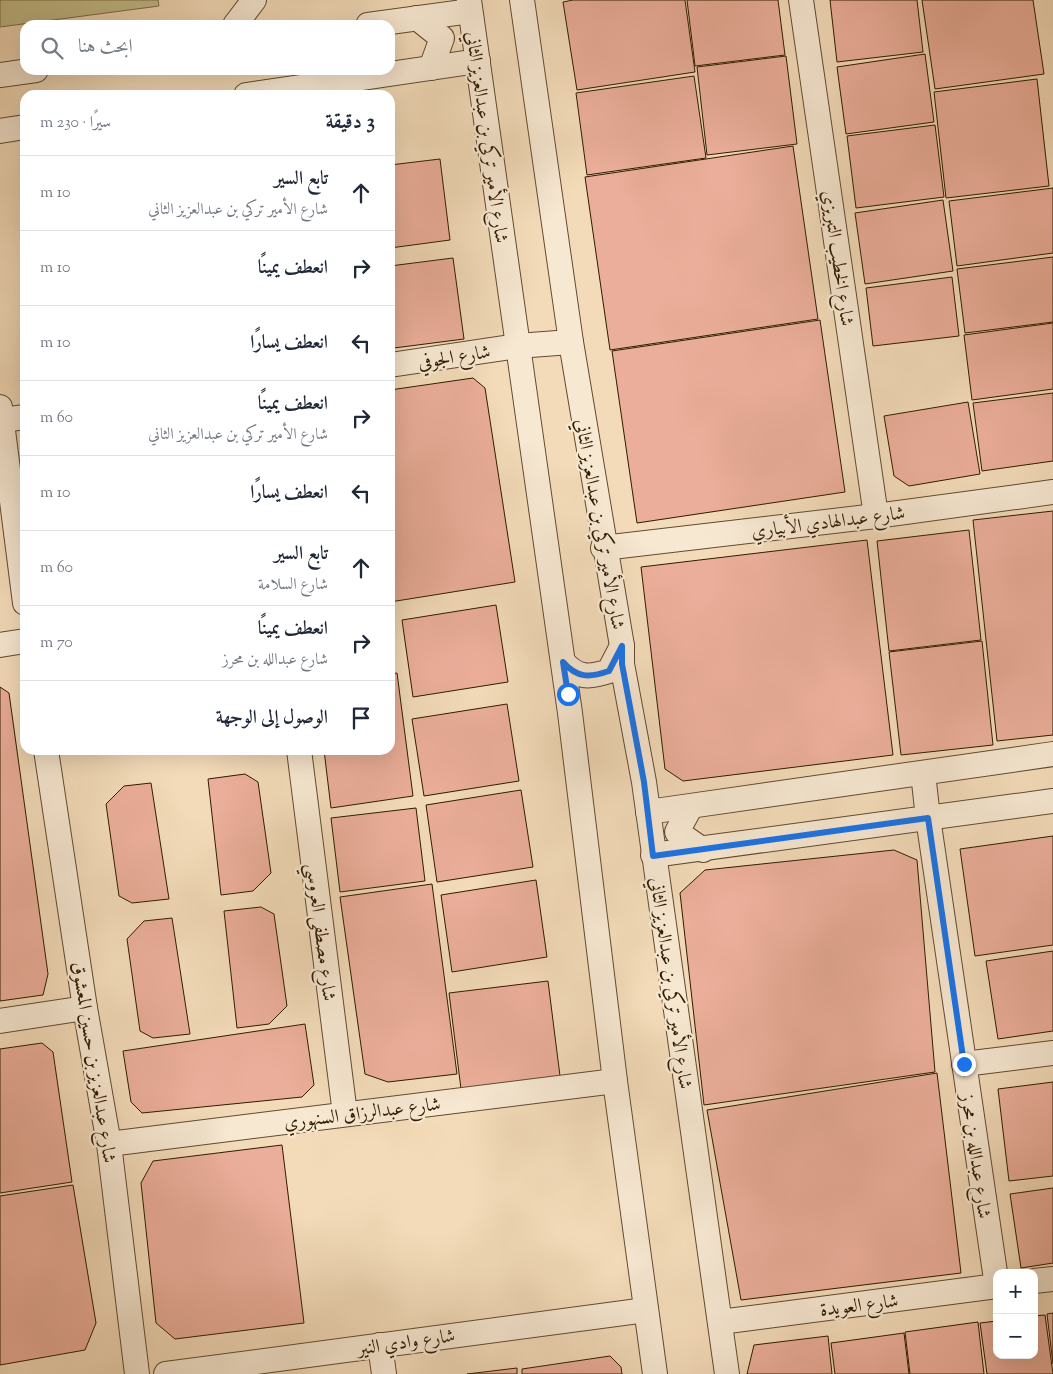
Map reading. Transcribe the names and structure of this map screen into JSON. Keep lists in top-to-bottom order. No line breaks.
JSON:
{"streets":{"street":["شارع الأمير تركي بن عبدالعزيز الثاني","شارع الخطيب التبريزي","شارع الجوفي","شارع عبدالهادي الأبياري","شارع مصطفى العروسي","شارع عبدالعزيز بن حسين المعشوق","شارع عبدالرزاق السنهوري","شارع عبدالله بن محرز","شارع العويدة","شارع وادي النير"]},"crossings":[["شارع الأمير تركي بن عبدالعزيز الثاني","شارع الجوفي"],["شارع الأمير تركي بن عبدالعزيز الثاني","شارع عبدالهادي الأبياري"],["شارع الأمير تركي بن عبدالعزيز الثاني","شارع عبدالرزاق السنهوري"],["شارع الأمير تركي بن عبدالعزيز الثاني","شارع العويدة"],["شارع الأمير تركي بن عبدالعزيز الثاني","شارع وادي النير"],["شارع الخطيب التبريزي","شارع عبدالهادي الأبياري"],["شارع مصطفى العروسي","شارع عبدالرزاق السنهوري"],["شارع عبدالعزيز بن حسين المعشوق","شارع عبدالرزاق السنهوري"]],"page":{"search":"ابحث هنا","heading":["3 دقيقة","سيرًا · 230 m"],"list":[["تابع السير","شارع الأمير تركي بن عبدالعزيز الثاني","10 m"],["انعطف يمينًا","10 m"],["انعطف يسارًا","10 m"],["انعطف يمينًا","شارع الأمير تركي بن عبدالعزيز الثاني","60 m"],["انعطف يسارًا","10 m"],["تابع السير","شارع السلامة","60 m"],["انعطف يمينًا","شارع عبدالله بن محرز","70 m"],"الوصول إلى الوجهة"],"map_buttons":["+","−"]}}
